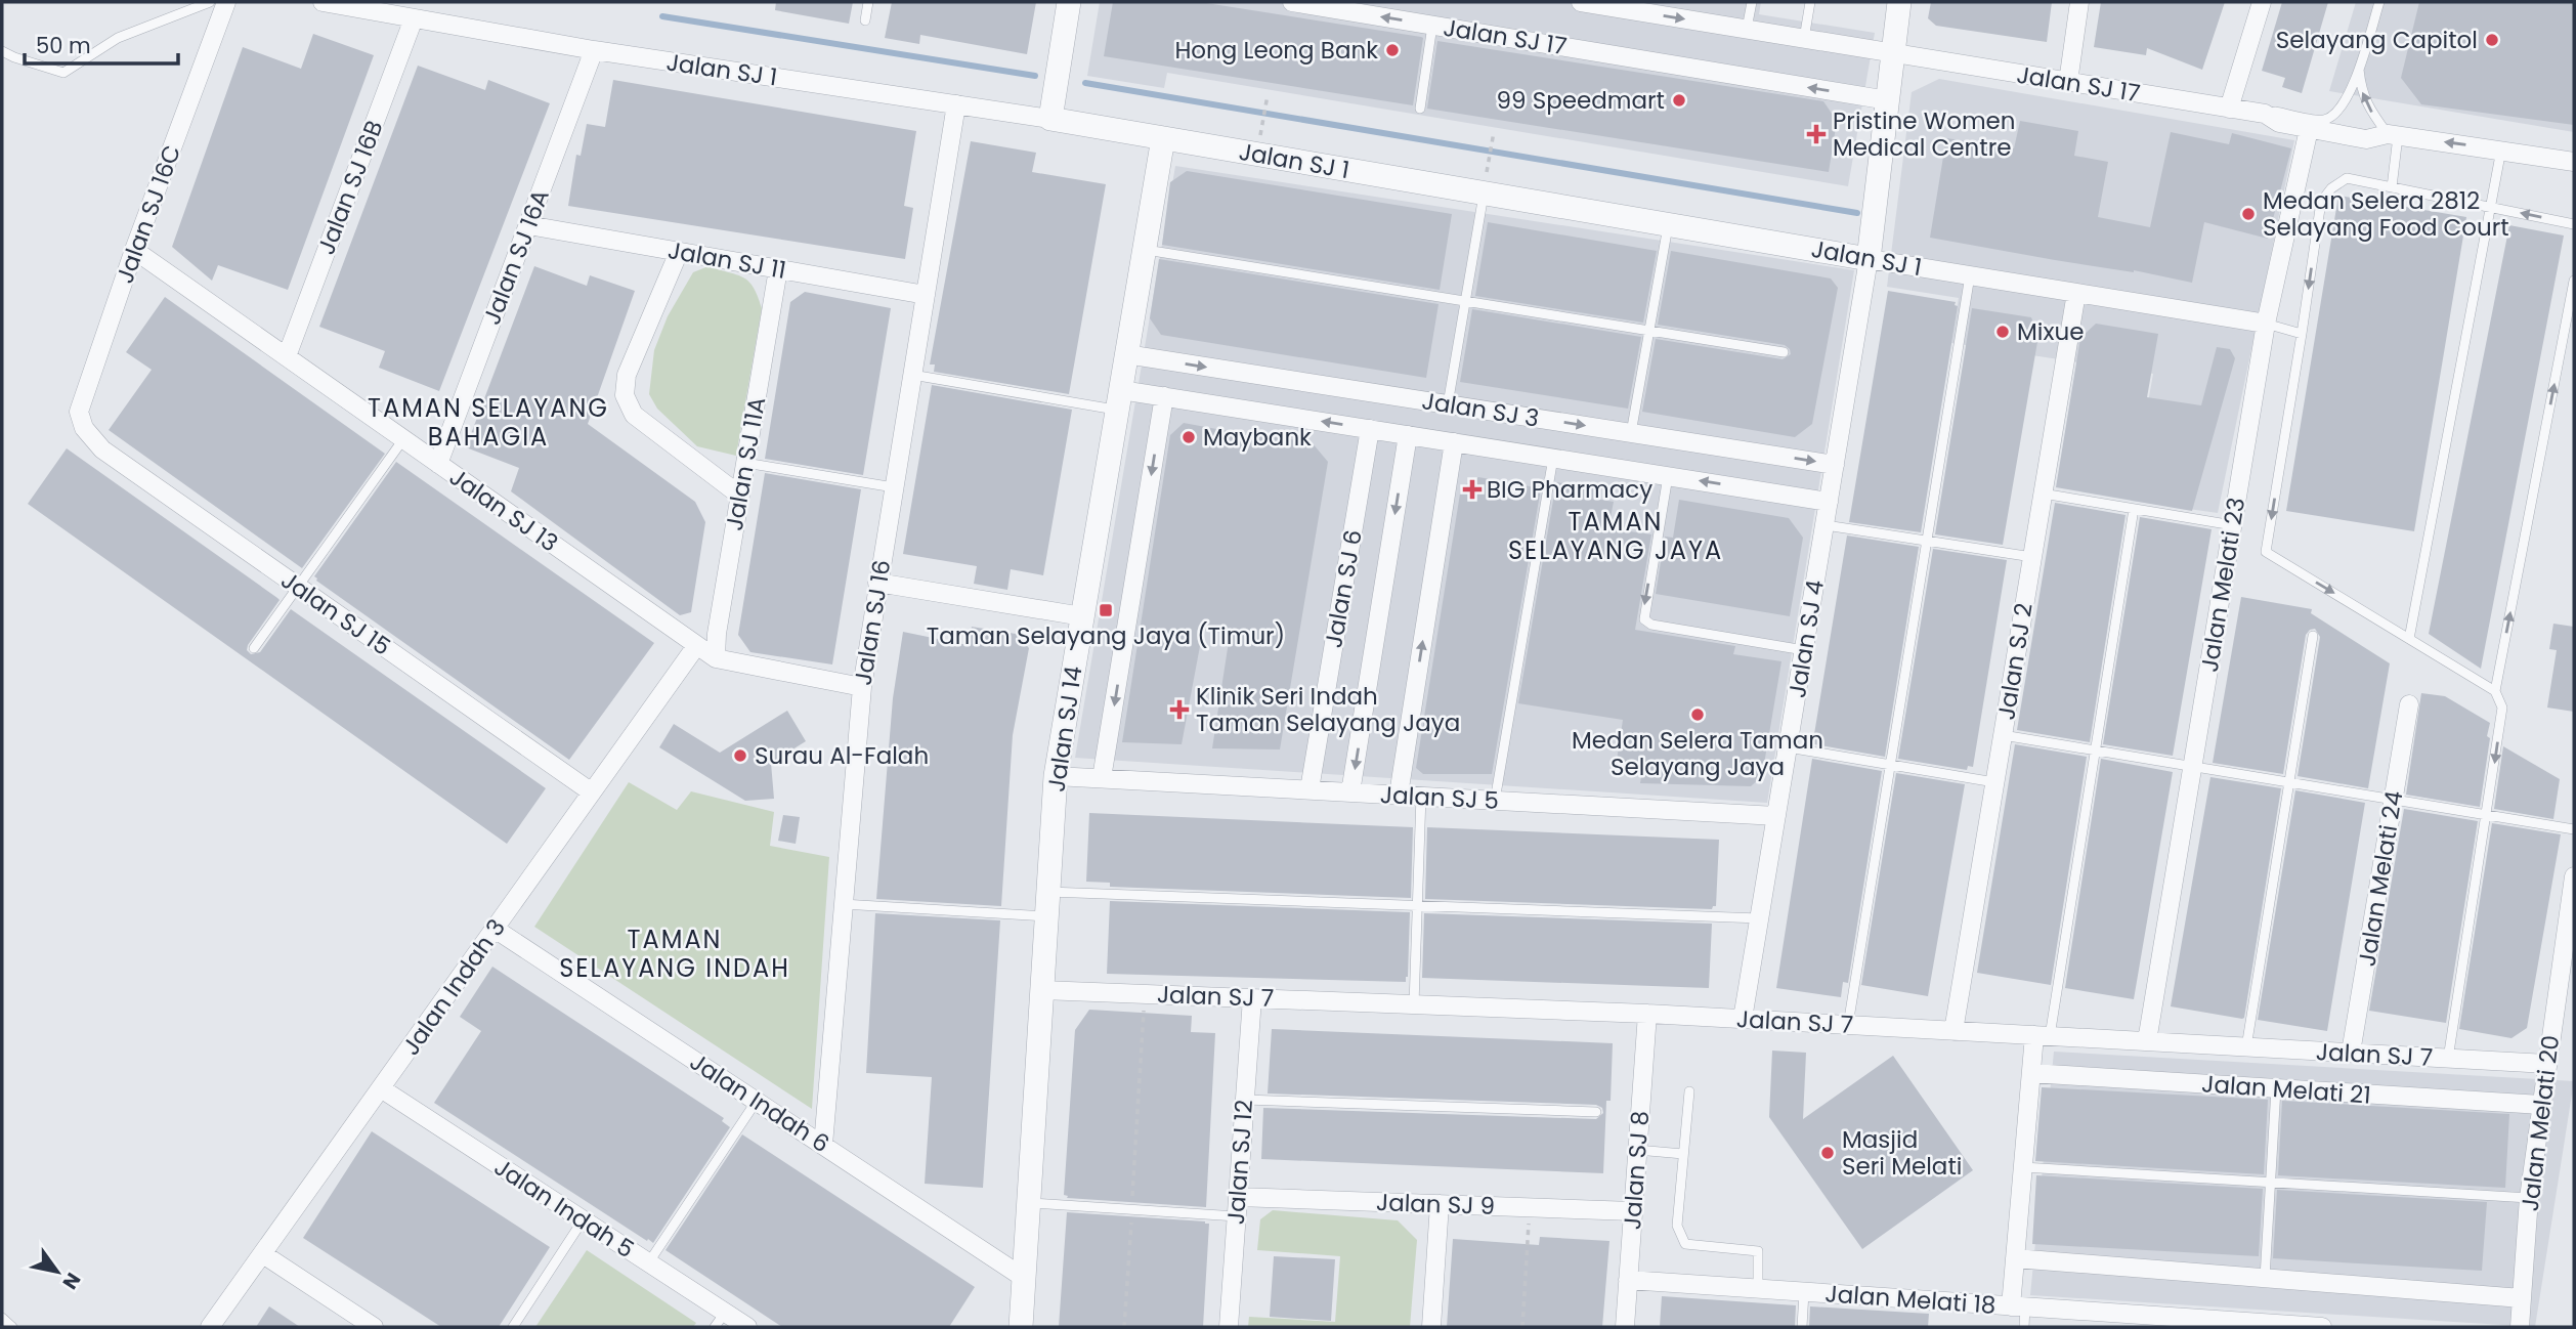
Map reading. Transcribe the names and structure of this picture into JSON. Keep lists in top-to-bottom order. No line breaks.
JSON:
{"streets":{"street":["Jalan SJ 17","Jalan SJ 1","Jalan SJ 16B","Jalan SJ 16C","Jalan SJ 16A","Jalan SJ 11","Jalan SJ 3","Jalan SJ 11A","Jalan SJ 13","Jalan Melati 23","Jalan SJ 6","Jalan SJ 15","Jalan SJ 16","Jalan SJ 4","Jalan SJ 2","Jalan SJ 14","Jalan SJ 5","Jalan Melati 24","Jalan Indah 3","Jalan SJ 7","Jalan Melati 21","Jalan Indah 6","Jalan Melati 20","Jalan SJ 12","Jalan SJ 8","Jalan SJ 9","Jalan Indah 5","Jalan Melati 18"]},"crossings":[["Jalan SJ 17","Jalan Melati 23"],["Jalan SJ 1","Jalan SJ 16B"],["Jalan SJ 1","Jalan SJ 16A"],["Jalan SJ 1","Jalan Melati 23"],["Jalan SJ 1","Jalan SJ 16"],["Jalan SJ 1","Jalan SJ 4"],["Jalan SJ 1","Jalan SJ 2"],["Jalan SJ 1","Jalan SJ 14"],["Jalan SJ 16B","Jalan SJ 13"],["Jalan SJ 16C","Jalan SJ 13"],["Jalan SJ 16C","Jalan SJ 15"],["Jalan SJ 16A","Jalan SJ 11"],["Jalan SJ 16A","Jalan SJ 13"],["Jalan SJ 11","Jalan SJ 11A"],["Jalan SJ 11","Jalan SJ 16"],["Jalan SJ 3","Jalan SJ 6"],["Jalan SJ 3","Jalan SJ 4"],["Jalan SJ 3","Jalan SJ 14"],["Jalan SJ 11A","Jalan SJ 13"],["Jalan SJ 13","Jalan SJ 16"],["Jalan SJ 13","Jalan Indah 3"],["Jalan Melati 23","Jalan SJ 7"],["Jalan SJ 6","Jalan SJ 5"],["Jalan SJ 15","Jalan Indah 3"],["Jalan SJ 16","Jalan Indah 6"],["Jalan SJ 4","Jalan SJ 5"],["Jalan SJ 4","Jalan SJ 7"],["Jalan SJ 2","Jalan SJ 7"],["Jalan SJ 14","Jalan SJ 5"],["Jalan SJ 14","Jalan SJ 7"],["Jalan SJ 14","Jalan Indah 6"],["Jalan Melati 24","Jalan SJ 7"],["Jalan Indah 3","Jalan Indah 6"],["Jalan Indah 3","Jalan Indah 5"],["Jalan SJ 7","Jalan Melati 20"],["Jalan SJ 7","Jalan SJ 12"],["Jalan SJ 7","Jalan SJ 8"],["Jalan Melati 21","Jalan Melati 20"],["Jalan SJ 12","Jalan SJ 9"],["Jalan SJ 8","Jalan SJ 9"],["Jalan SJ 8","Jalan Melati 18"]],"districts":["TAMAN SELAYANG BAHAGIA","TAMAN SELAYANG JAYA","TAMAN SELAYANG INDAH"],"places":{"other":["Selayang Capitol","Hong Leong Bank","99 Speedmart","Medan Selera 2812 Selayang Food Court","Mixue","Maybank","Medan Selera Taman Selayang Jaya","Surau Al-Falah","Masjid Seri Melati"],"health":["Pristine Women Medical Centre","BIG Pharmacy","Klinik Seri Indah Taman Selayang Jaya"],"transit":["Taman Selayang Jaya (Timur)"]},"scale_bar":"50 m","north":"bottom right"}
